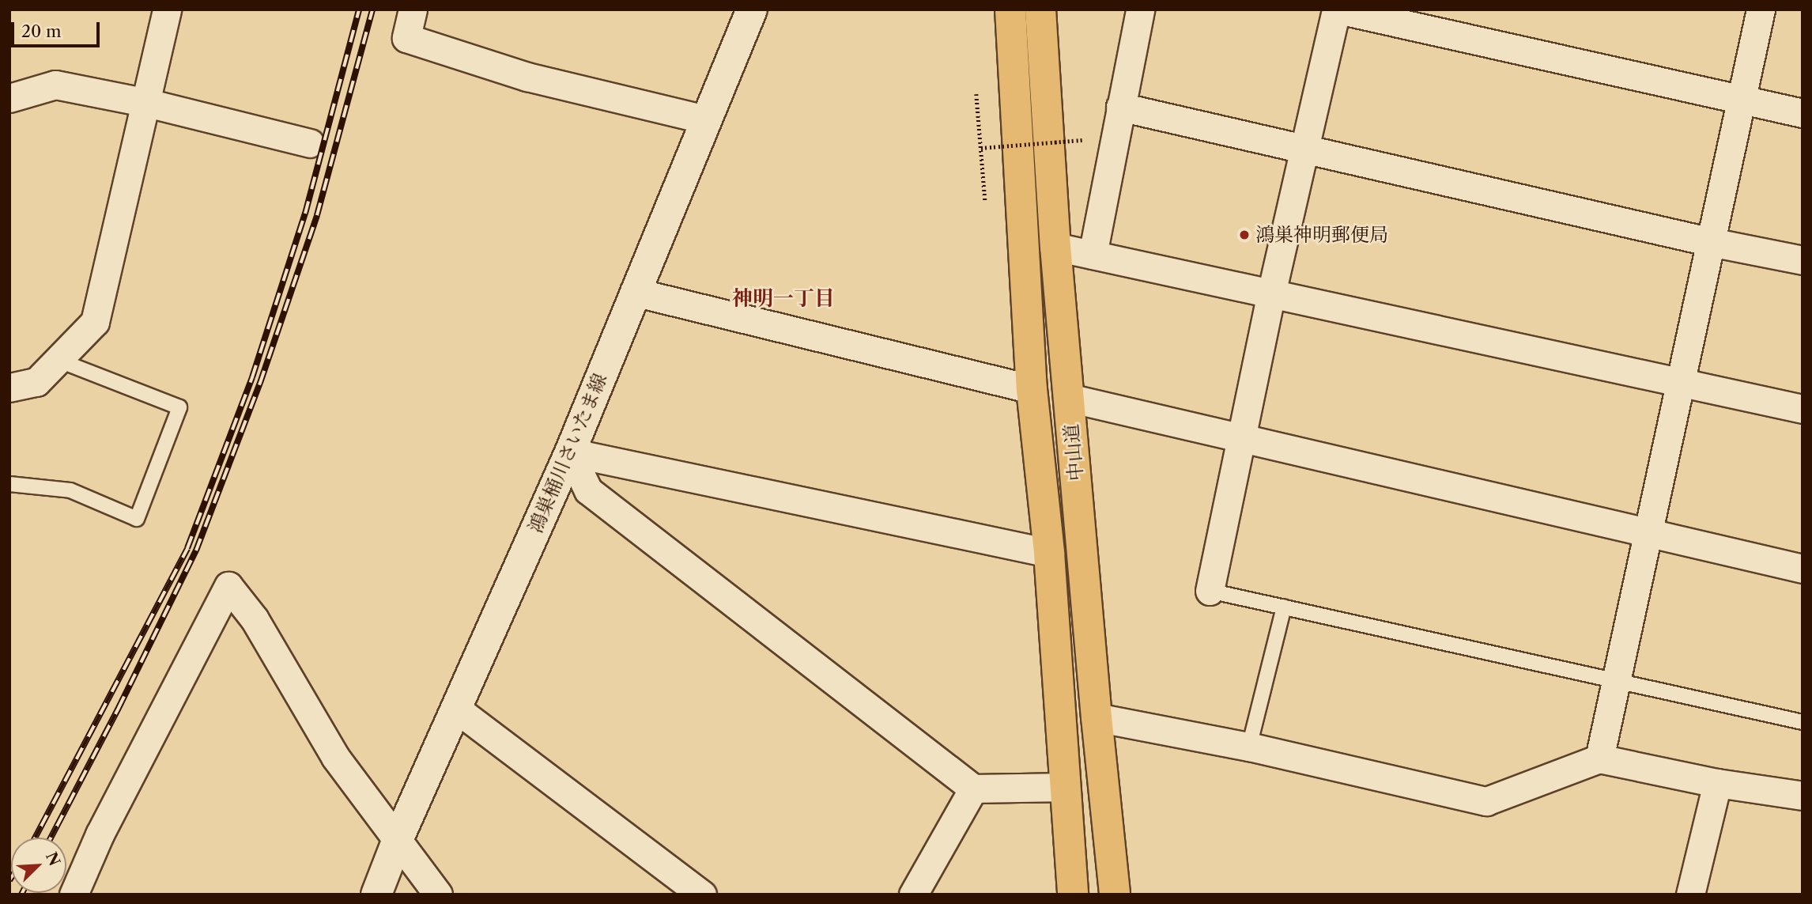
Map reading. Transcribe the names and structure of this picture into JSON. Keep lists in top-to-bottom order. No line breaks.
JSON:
{"streets":{"highway":["中山道"],"main road":["鴻巣桶川さいたま線"]},"districts":["神明一丁目"],"places":["鴻巣神明郵便局"],"scale_bar":"20 m","north":"top right"}
